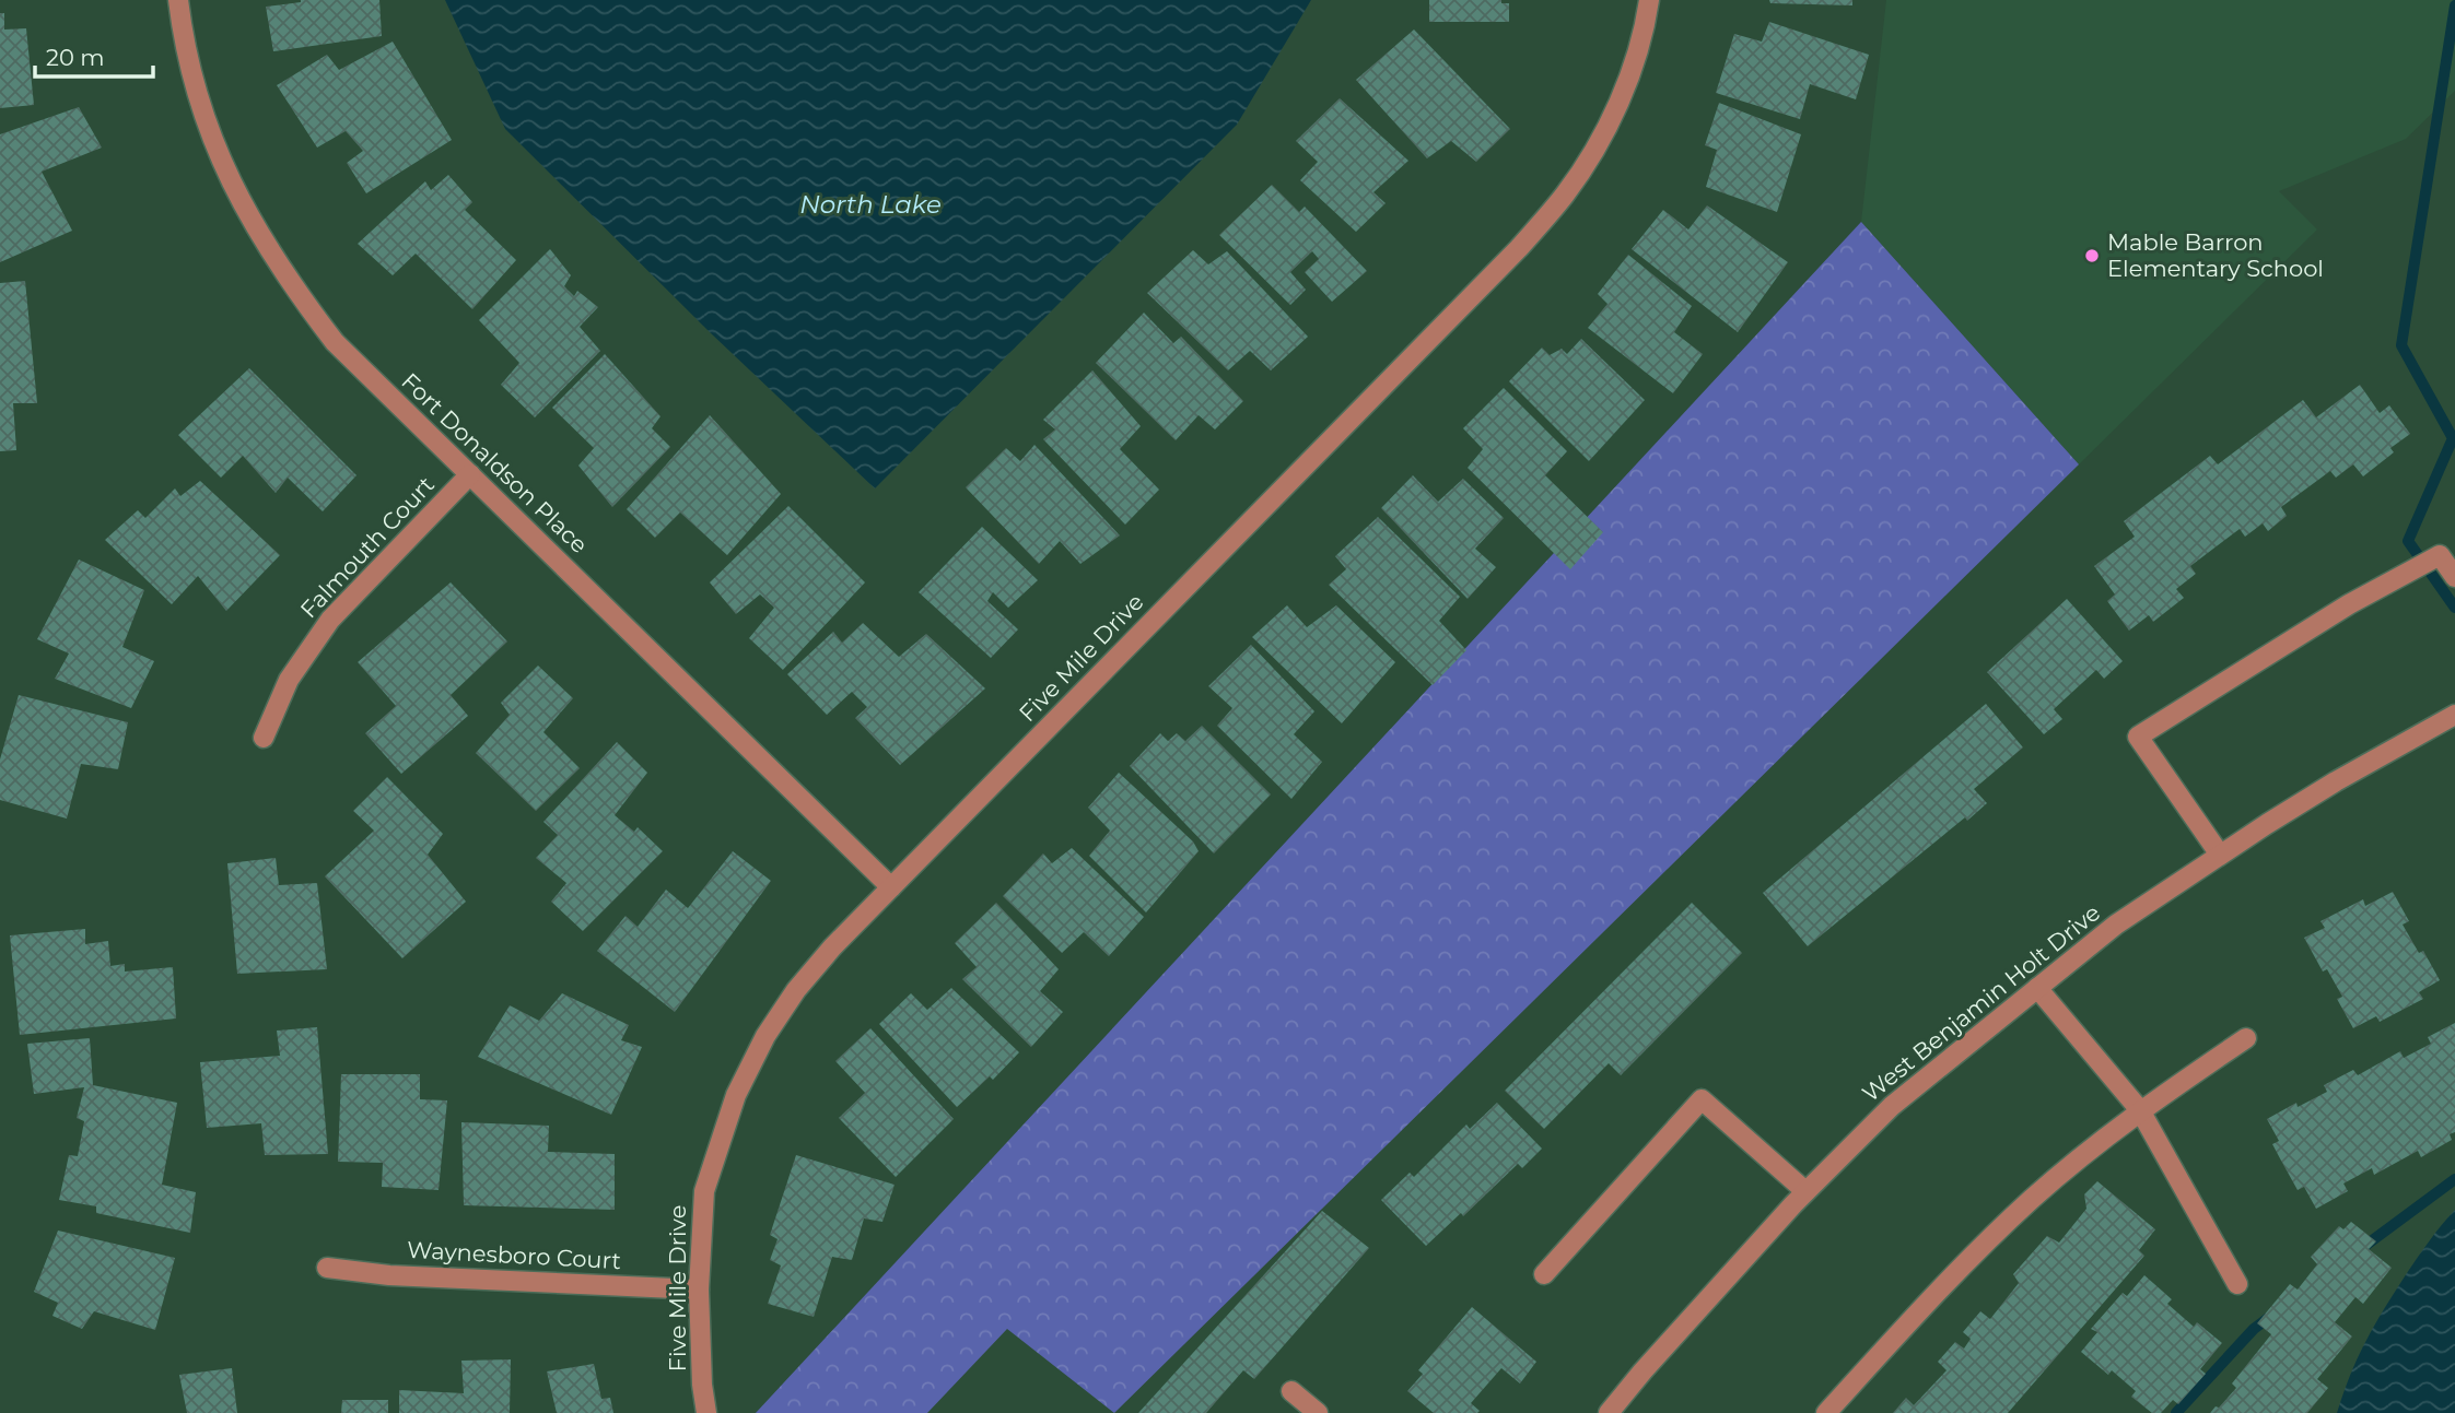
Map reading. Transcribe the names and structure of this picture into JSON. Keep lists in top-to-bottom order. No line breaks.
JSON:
{"streets":{"street":["Fort Donaldson Place","Falmouth Court","Five Mile Drive","West Benjamin Holt Drive","Waynesboro Court"]},"crossings":[["Fort Donaldson Place","Falmouth Court"],["Fort Donaldson Place","Five Mile Drive"],["Five Mile Drive","Waynesboro Court"]],"water":["North Lake"],"places":["Mable Barron Elementary School"],"scale_bar":"20 m"}
